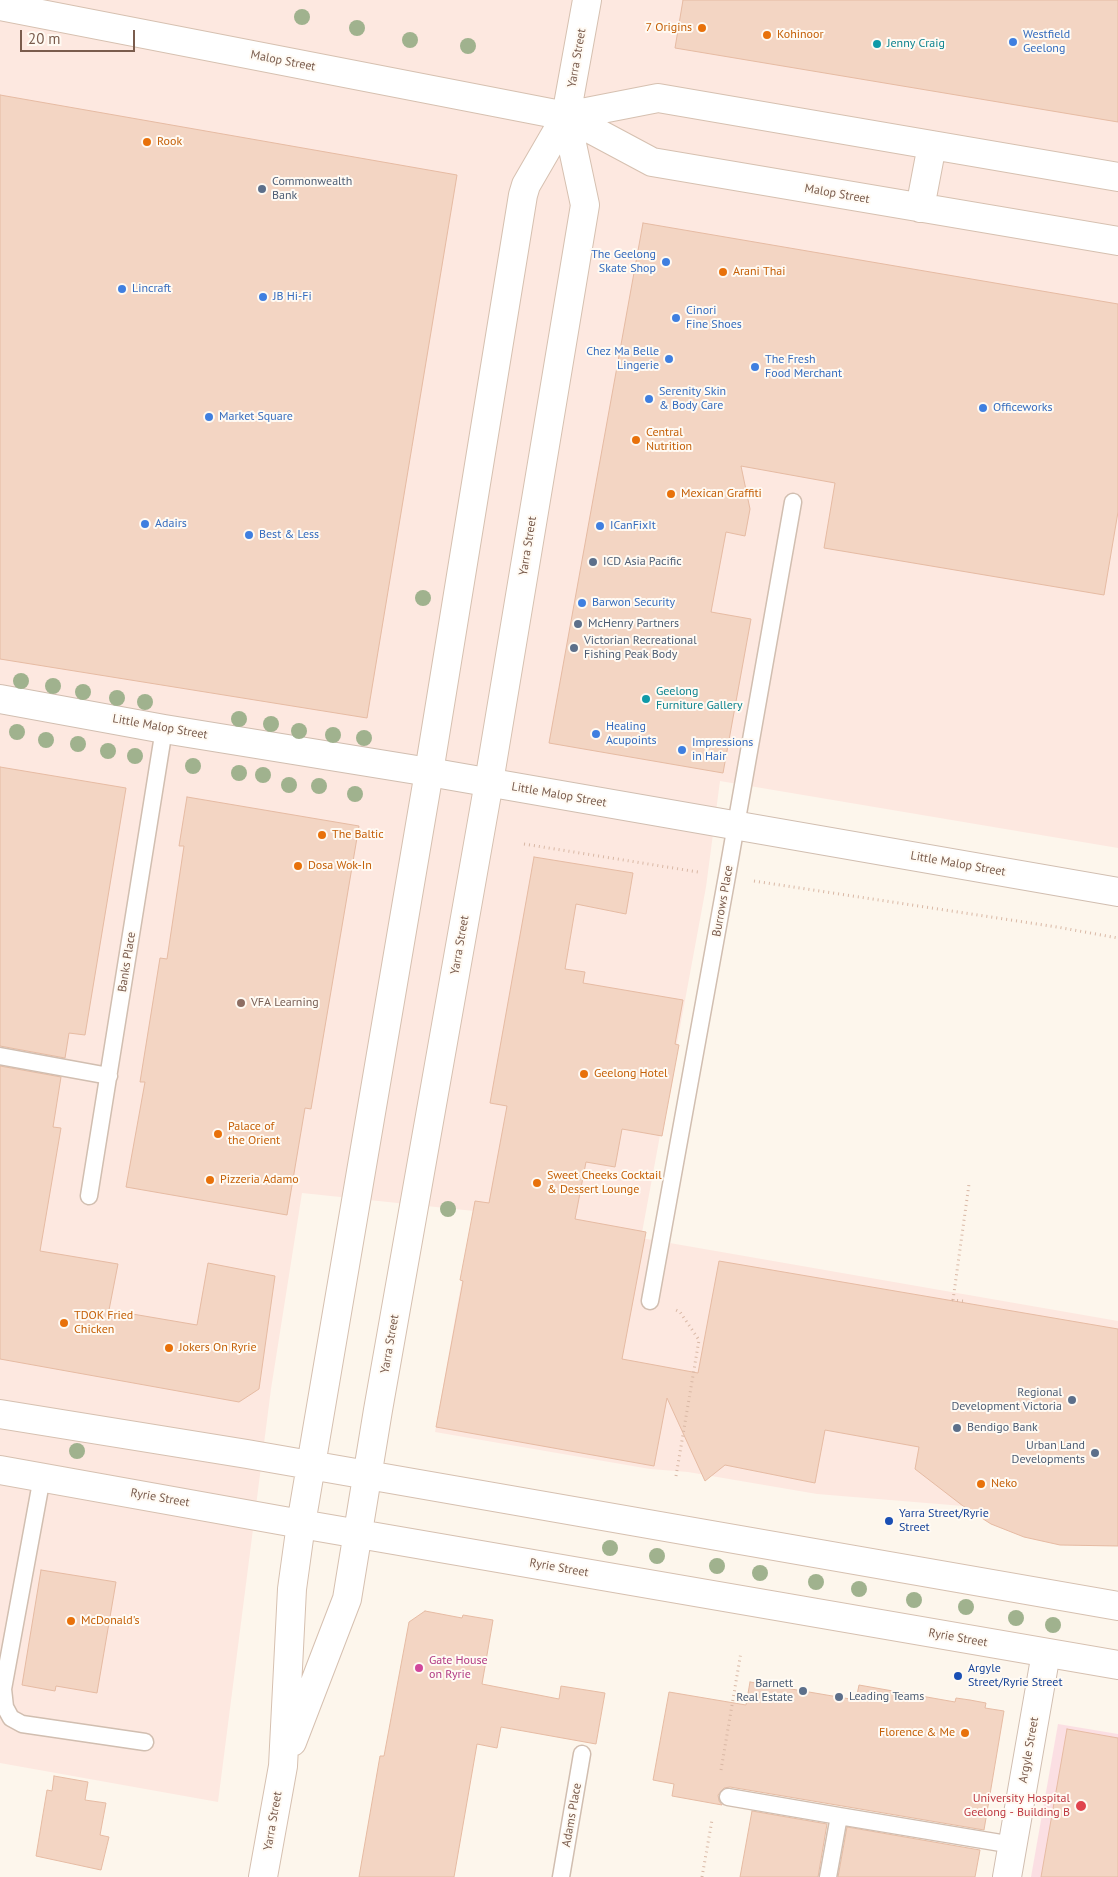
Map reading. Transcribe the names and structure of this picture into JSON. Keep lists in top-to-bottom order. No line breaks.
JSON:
{"streets":{"street":["Yarra Street","Malop Street","Little Malop Street","Ryrie Street","Argyle Street"],"lane":["Burrows Place","Banks Place","Adams Place"]},"crossings":[["Yarra Street","Malop Street"],["Yarra Street","Little Malop Street"],["Yarra Street","Ryrie Street"],["Little Malop Street","Burrows Place"],["Little Malop Street","Banks Place"],["Ryrie Street","Argyle Street"]],"places":["7 Origins","Kohinoor","Westfield Geelong","Jenny Craig","Rook","Commonwealth Bank","The Geelong Skate Shop","Arani Thai","Lincraft","JB Hi-Fi","Cinori Fine Shoes","Chez Ma Belle Lingerie","The Fresh Food Merchant","Serenity Skin & Body Care","Officeworks","Market Square","Central Nutrition","Mexican Graffiti","Adairs","ICanFixIt","Best & Less","ICD Asia Pacific","Barwon Security","McHenry Partners","Victorian Recreational Fishing Peak Body","Geelong Furniture Gallery","Healing Acupoints","Impressions in Hair","The Baltic","Dosa Wok-In","VFA Learning","Geelong Hotel","Palace of the Orient","Pizzeria Adamo","Sweet Cheeks Cocktail & Dessert Lounge","TDOK Fried Chicken","Jokers On Ryrie","Regional Development Victoria","Bendigo Bank","Urban Land Developments","Neko","Yarra Street/Ryrie Street","McDonald's","Gate House on Ryrie","Argyle Street/Ryrie Street","Barnett Real Estate","Leading Teams","Florence & Me","University Hospital Geelong - Building B"],"scale_bar":"20 m"}
